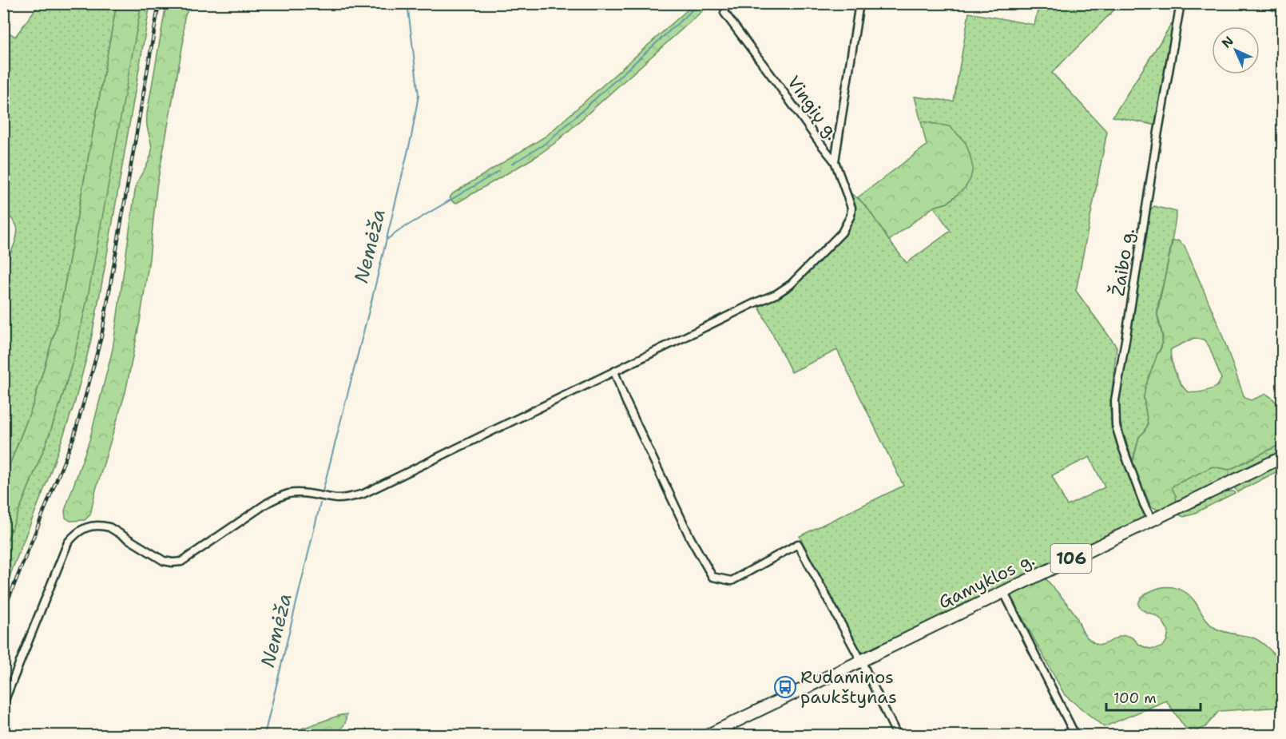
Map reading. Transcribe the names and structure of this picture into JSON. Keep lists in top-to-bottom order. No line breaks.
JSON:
{"streets":{"main road":["106","Gamyklos g."],"street":["Vingių g.","Žaibo g."]},"crossings":[["Žaibo g.","Gamyklos g."],["106","Gamyklos g."]],"water":["Nemėža"],"places":{"bus stop":["Rudaminos paukštynas"]},"scale_bar":"100 m","north":"top left"}
